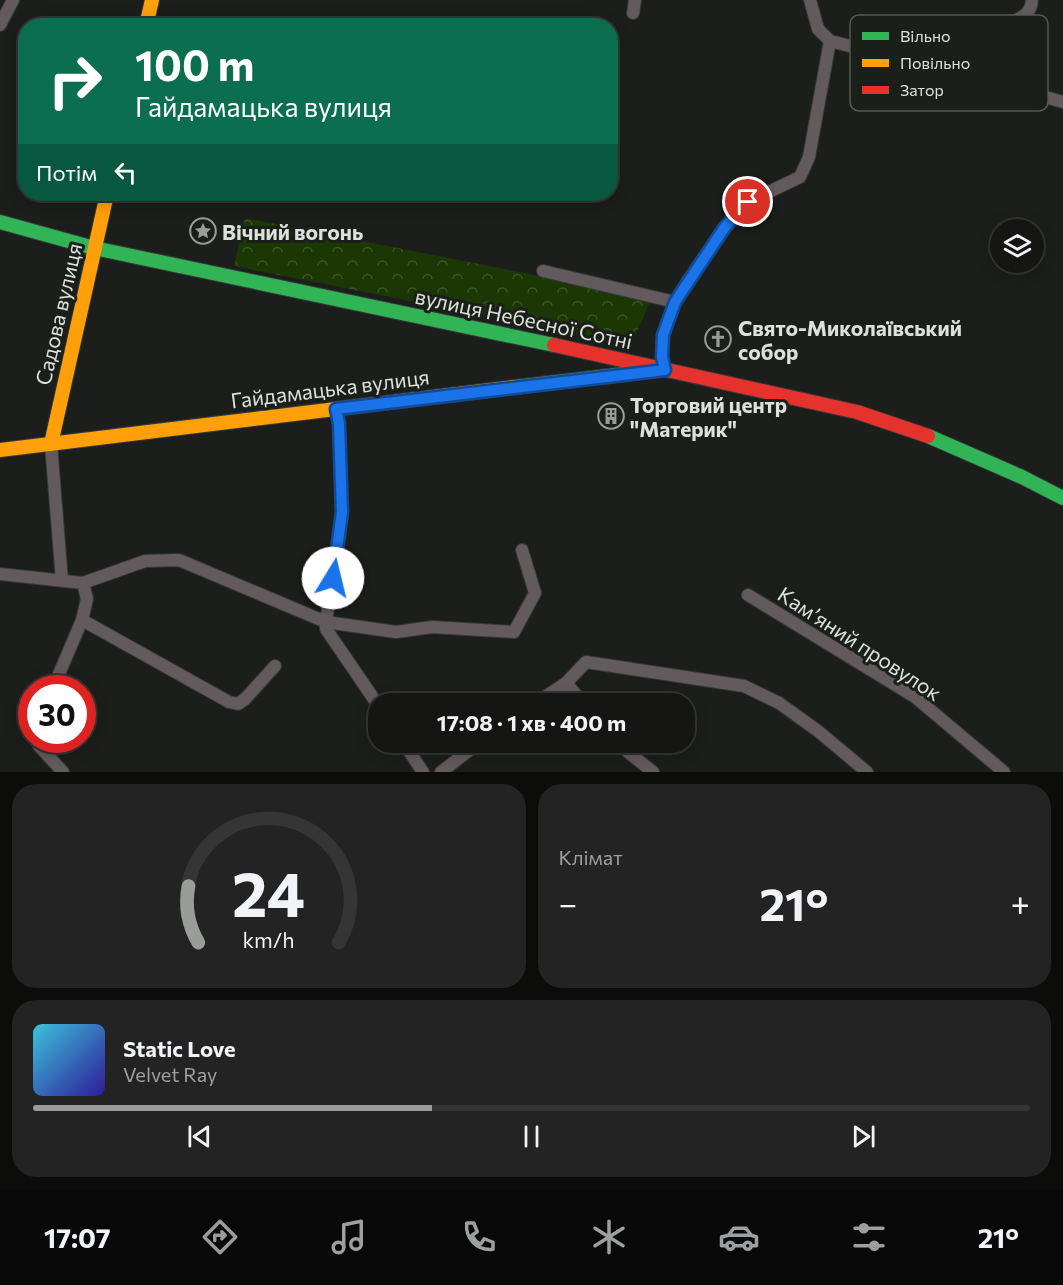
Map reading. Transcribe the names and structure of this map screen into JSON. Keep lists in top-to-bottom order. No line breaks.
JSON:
{"streets":{"main road":["Садова вулиця","вулиця Небесної Сотні","Гайдамацька вулиця"],"street":["Камʼяний провулок"]},"crossings":[["Садова вулиця","вулиця Небесної Сотні"],["Садова вулиця","Гайдамацька вулиця"],["вулиця Небесної Сотні","Гайдамацька вулиця"]],"places":{"place":["Вічний вогонь"],"church":["Свято-Миколаївський собор"],"building":["Торговий центр \"Материк\""]},"legend":["Вільно","Повільно","Затор"],"page":{"turn":["100 m","Гайдамацька вулиця"],"then":"Потім","limit":"30","trip":"17:08 · 1 хв · 400 m","tile":"Клімат","heat":["−","21°","+"],"song":["Static Love","Velvet Ray"],"tabs":["17:07","21°"],"gauge":["24","km/h"]}}
